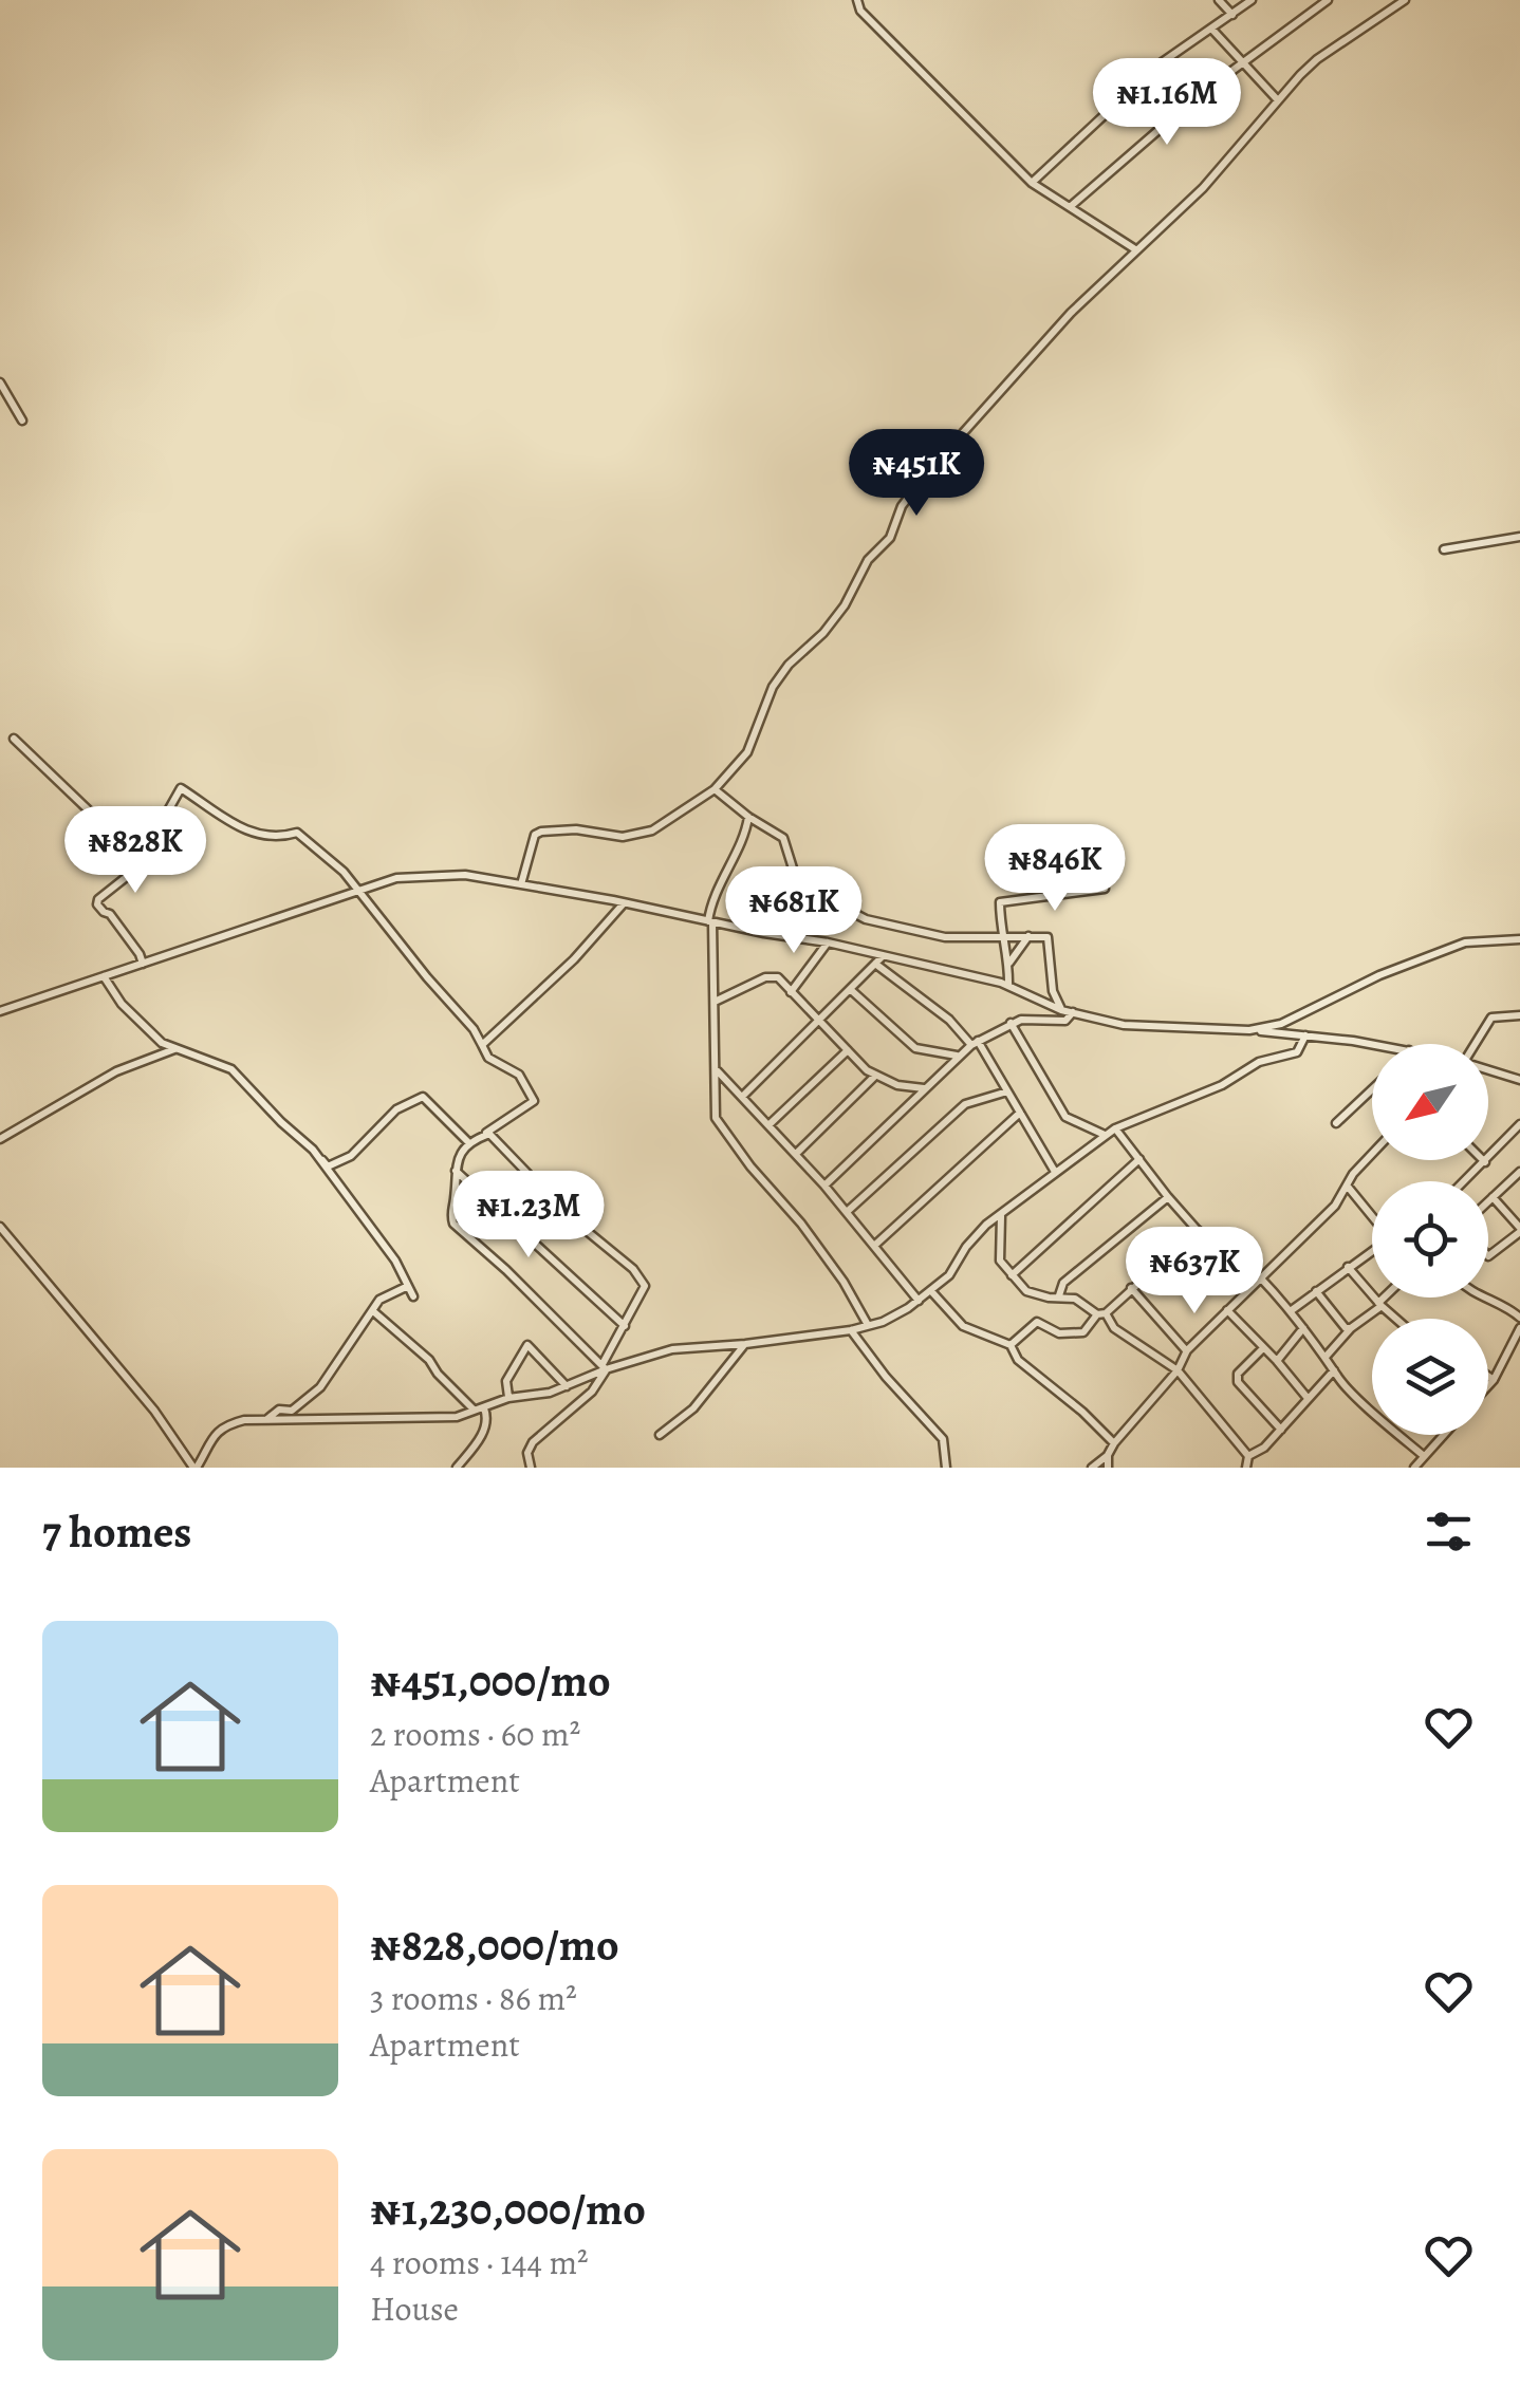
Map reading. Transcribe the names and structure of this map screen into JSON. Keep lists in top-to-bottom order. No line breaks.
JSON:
{"north":"bottom left","page":{"price":["₦1.16M","₦451K","₦828K","₦846K","₦681K","₦1.23M","₦637K"],"heading":"7 homes","list":[{"name":"₦451,000/mo","note":"2 rooms · 60 m² · Apartment"},{"name":"₦828,000/mo","note":"3 rooms · 86 m² · Apartment"},{"name":"₦1,230,000/mo","note":"4 rooms · 144 m² · House"}]}}
